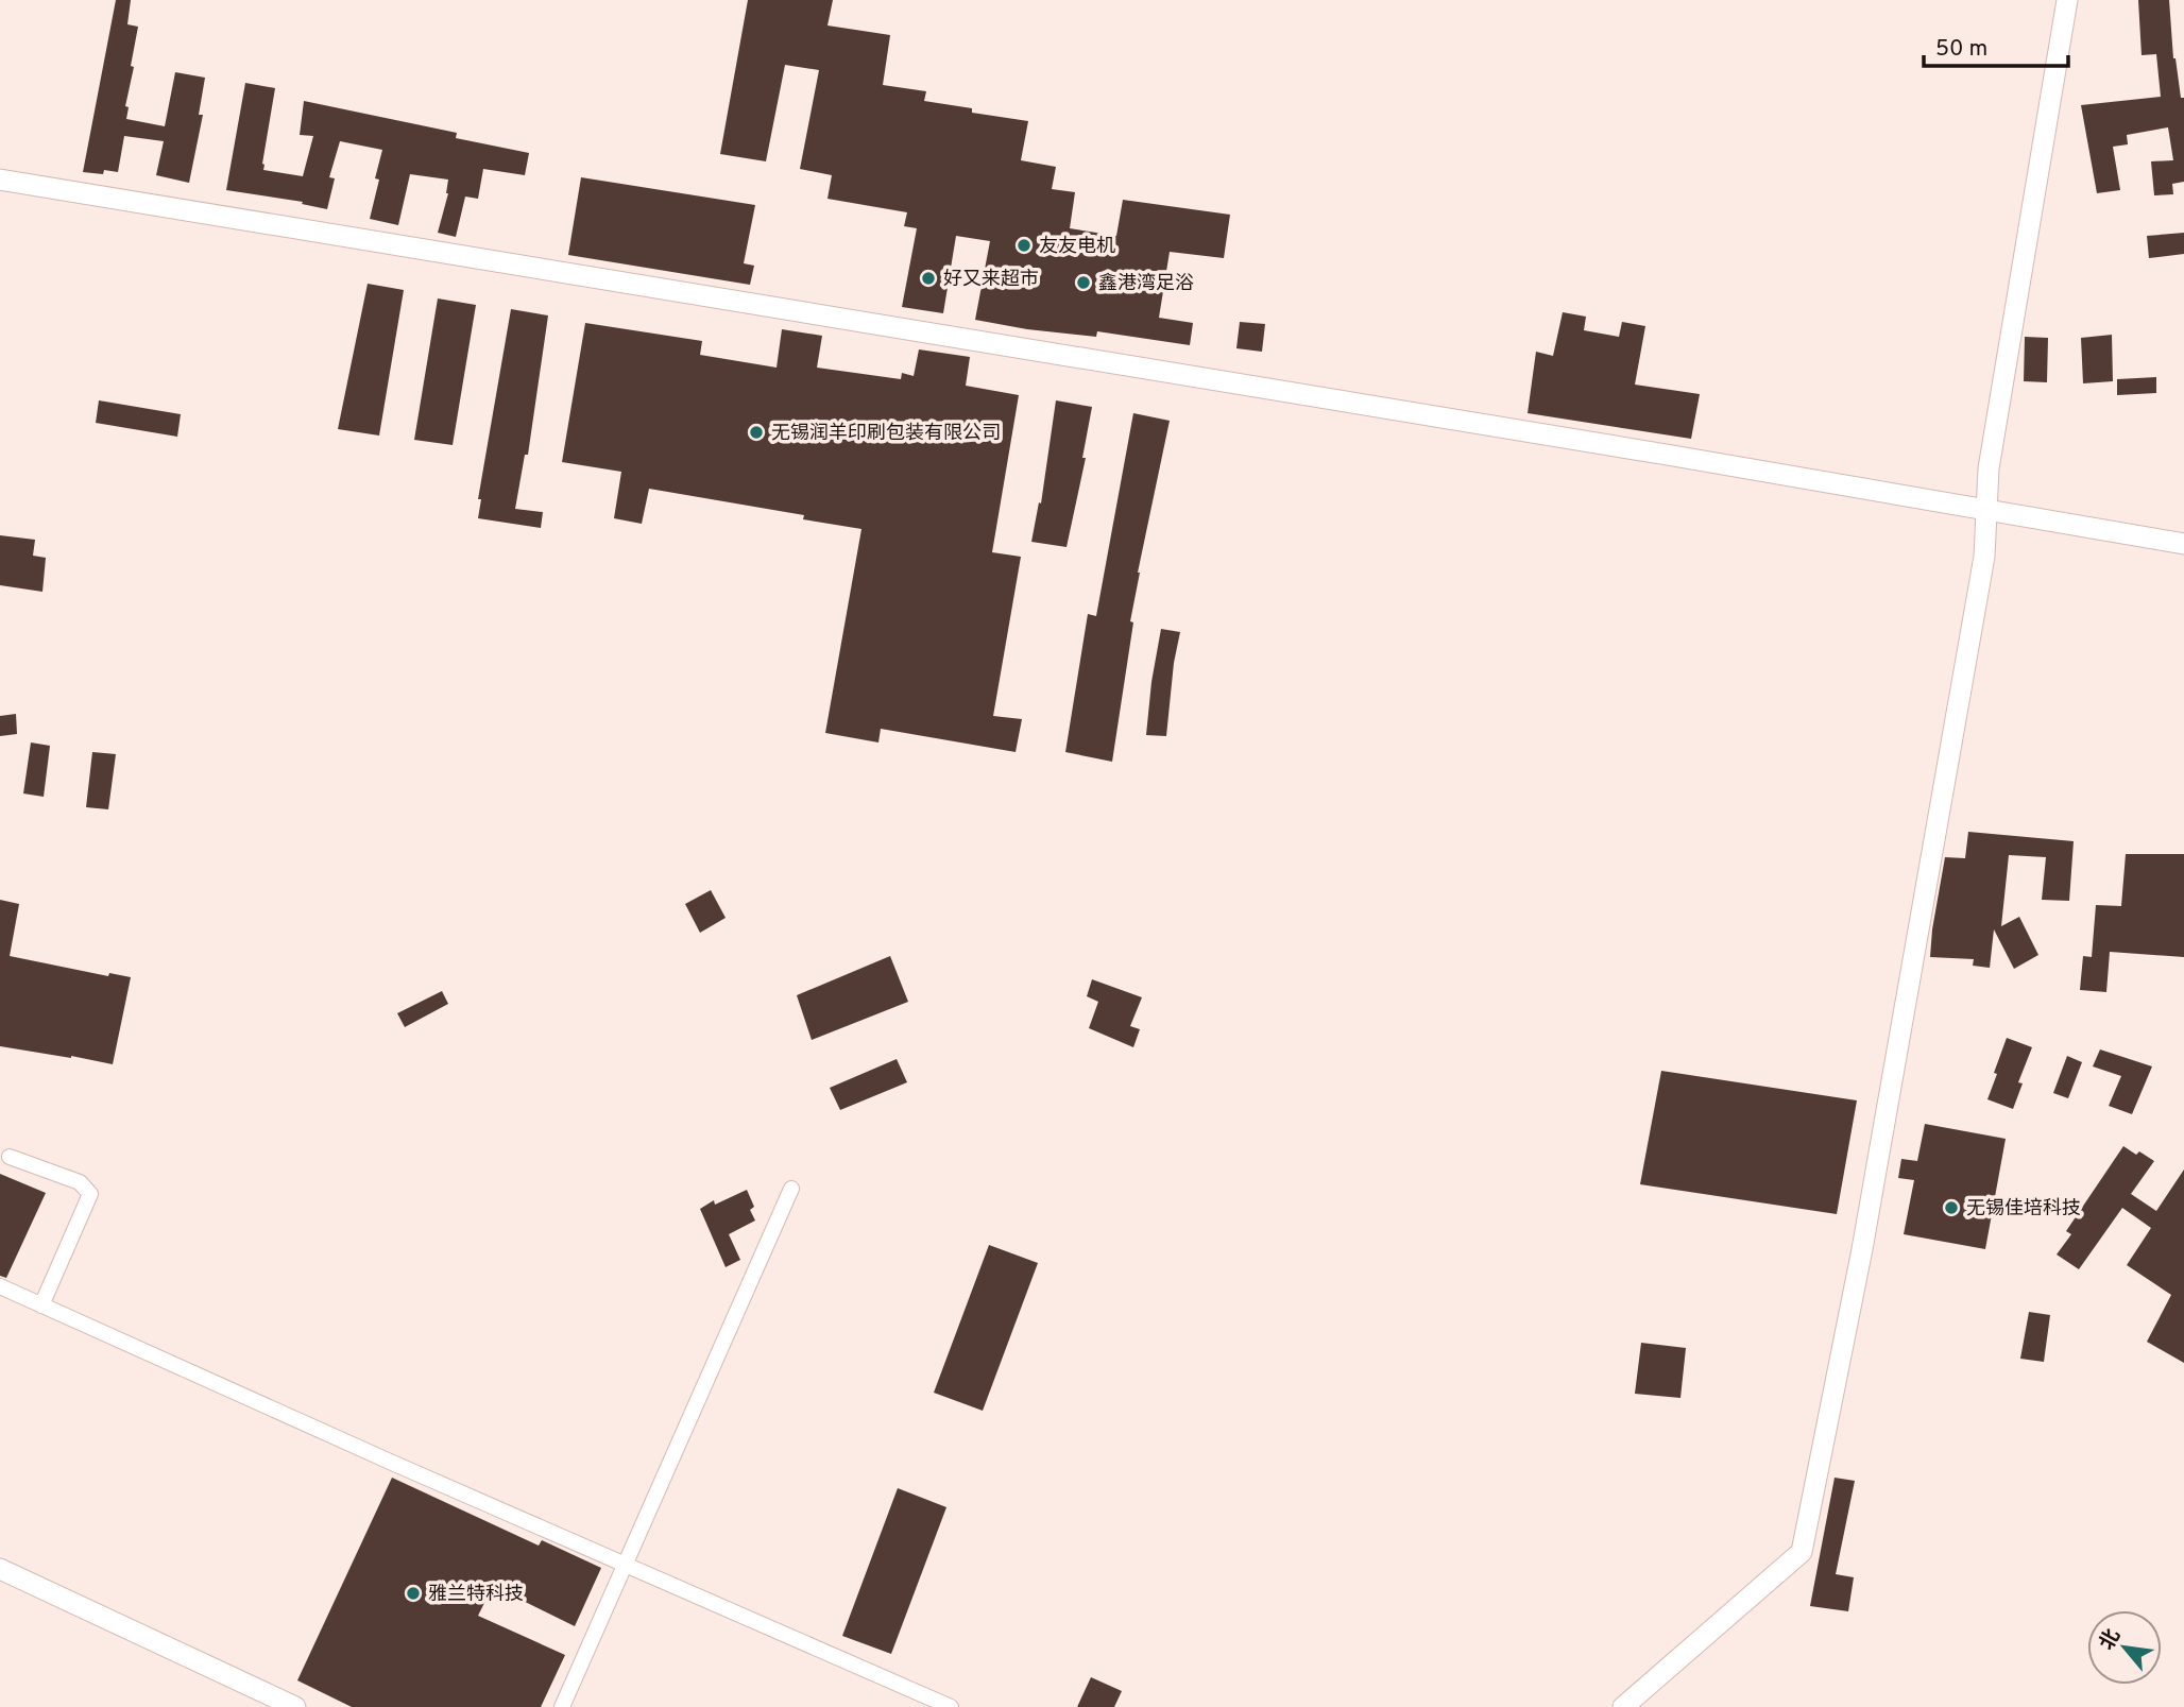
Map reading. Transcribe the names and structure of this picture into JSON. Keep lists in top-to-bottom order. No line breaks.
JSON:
{"places":["友友电机","好又来超市","鑫港湾足浴","无锡润羊印刷包装有限公司","无锡佳培科技","雅兰特科技"],"scale_bar":"50 m","north":"top left"}
